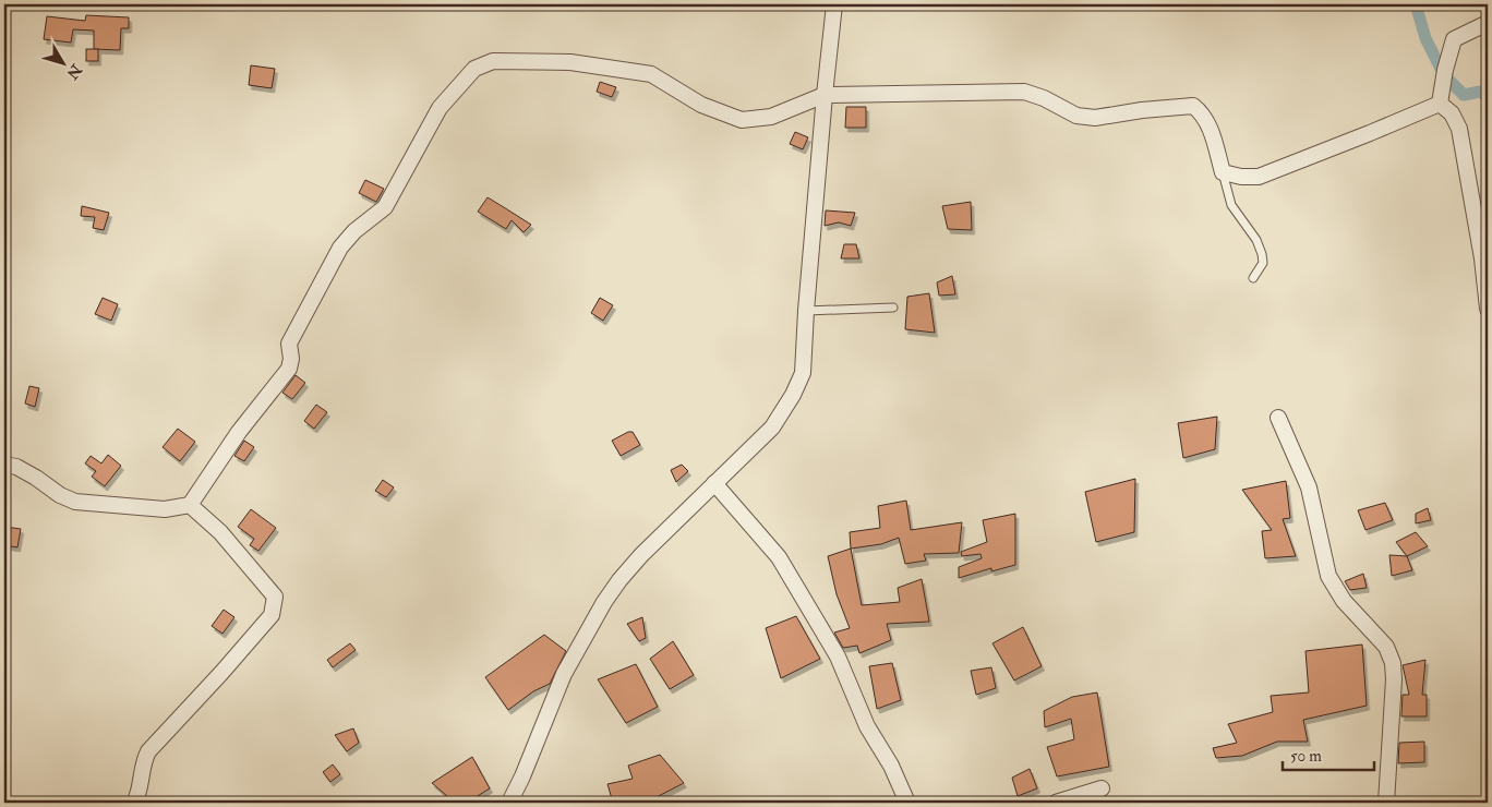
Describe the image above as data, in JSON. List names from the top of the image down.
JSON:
{
  "scale_bar": "50 m",
  "north": "bottom right"
}
